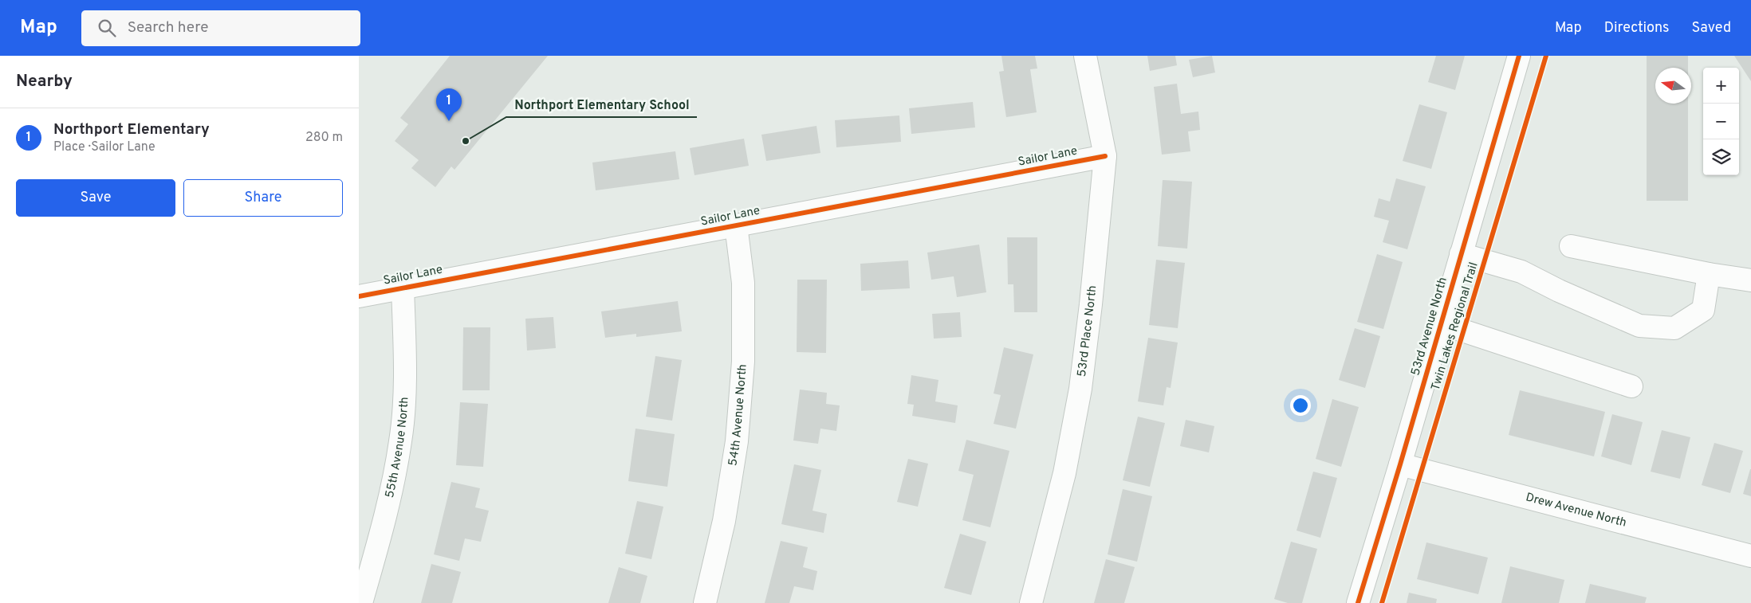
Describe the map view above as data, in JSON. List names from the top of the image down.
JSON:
{
  "streets": {
    "street": [
      "Sailor Lane",
      "53rd Avenue North",
      "53rd Place North",
      "54th Avenue North",
      "55th Avenue North",
      "Drew Avenue North"
    ],
    "cycle path": ["Twin Lakes Regional Trail"]
  },
  "crossings": [
    ["Sailor Lane", "53rd Place North"],
    ["Sailor Lane", "54th Avenue North"],
    ["Sailor Lane", "55th Avenue North"],
    ["53rd Avenue North", "Drew Avenue North"]
  ],
  "places": ["Northport Elementary School"],
  "north": "left",
  "page": {
    "header": "Map",
    "search": "Search here",
    "nav": ["Map", "Directions", "Saved"],
    "heading": "Nearby",
    "map_buttons": ["+", "−"],
    "pins": "1",
    "list": [
      {
        "mark": "1",
        "name": "Northport Elementary",
        "note": "Place · Sailor Lane",
        "value": "280 m"
      }
    ],
    "buttons": ["Save", "Share"]
  }
}
